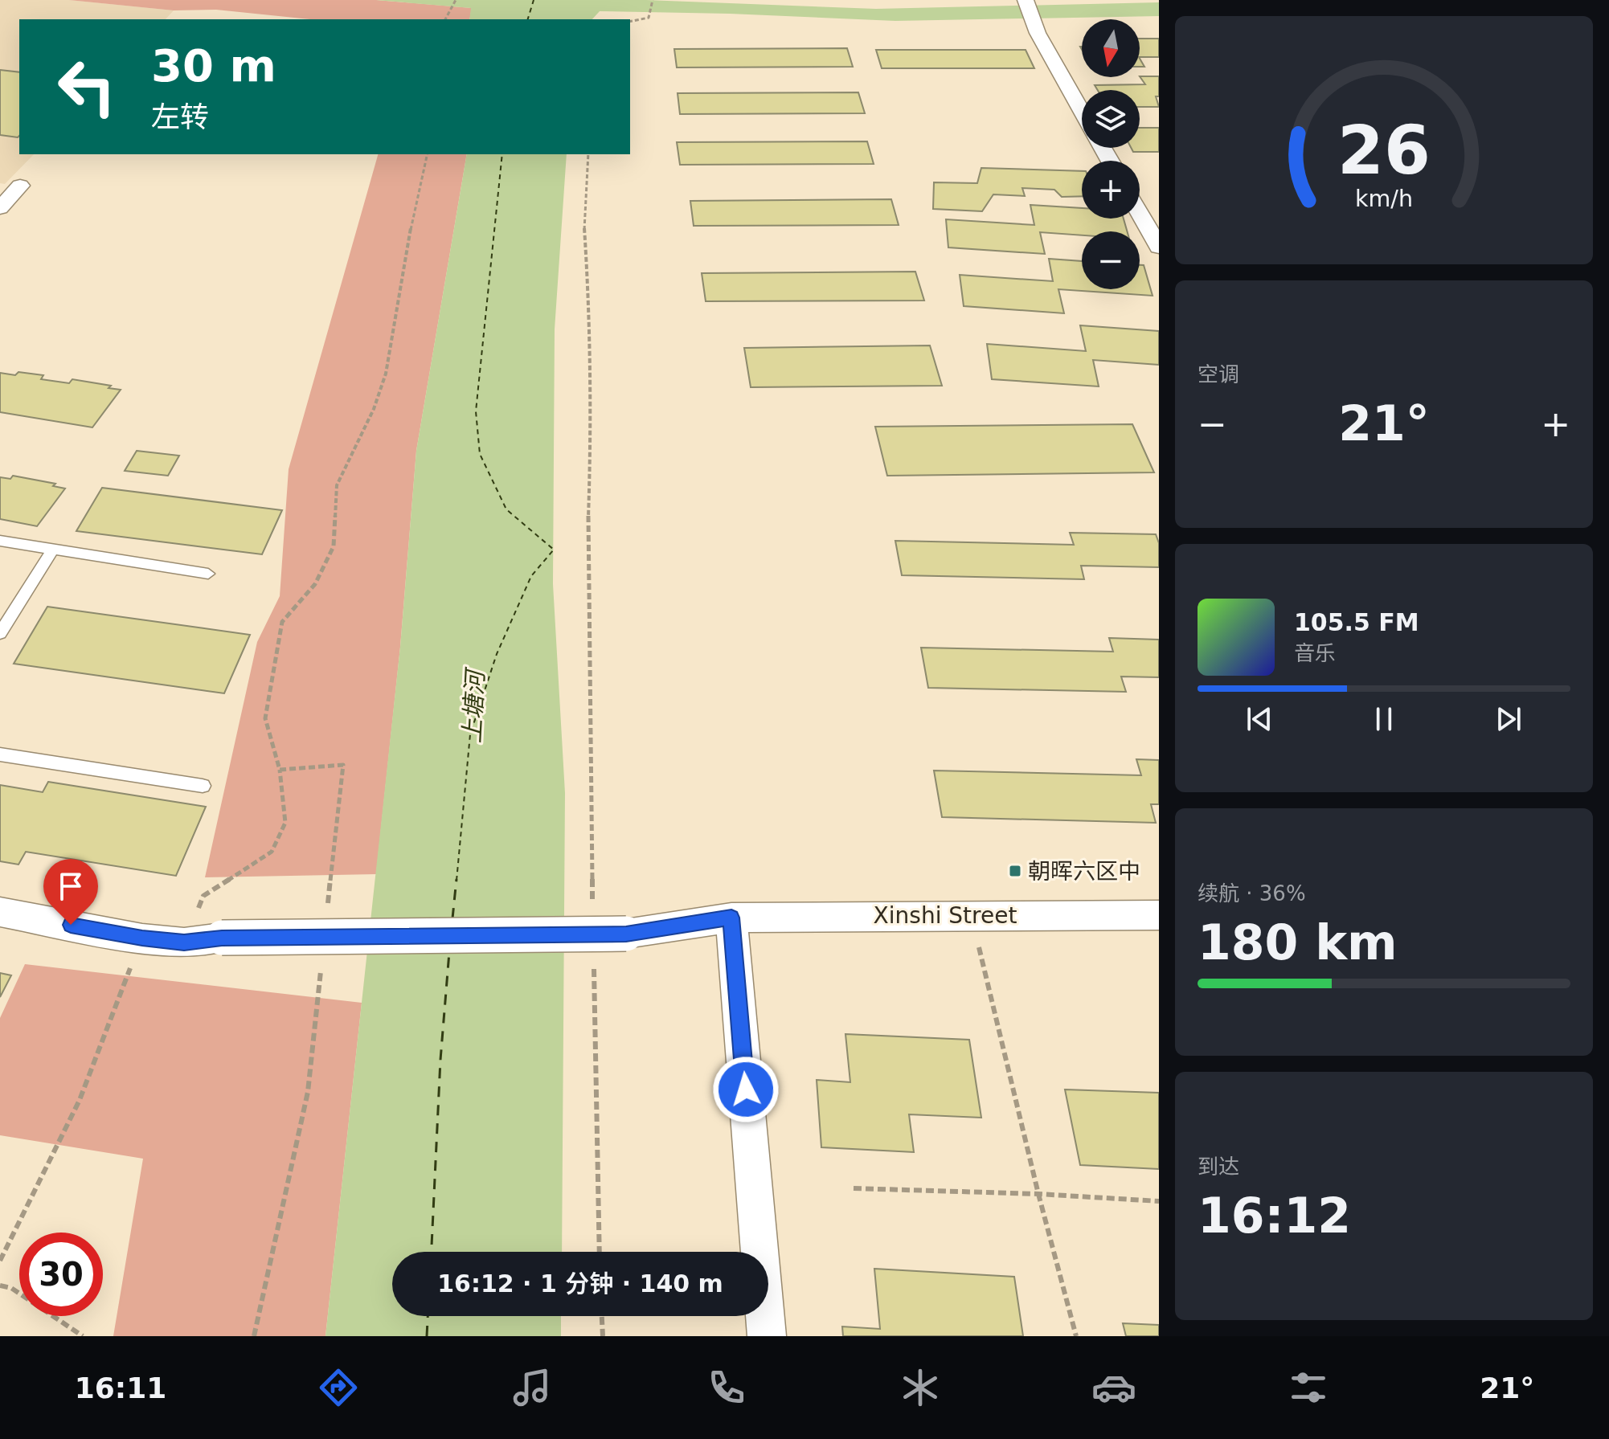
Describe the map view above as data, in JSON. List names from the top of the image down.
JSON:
{
  "streets": {
    "street": ["Xinshi Street"]
  },
  "water": ["上塘河"],
  "places": {
    "transit": ["朝晖六区中"]
  },
  "north": "bottom",
  "page": {
    "map_buttons": ["+", "−"],
    "turn": ["30 m", "左转"],
    "tile": [
      "空调",
      ["续航 · 36%", "180 km"],
      ["到达", "16:12"]
    ],
    "heat": ["−", "21°", "+"],
    "song": ["105.5 FM", "音乐"],
    "limit": "30",
    "trip": "16:12 · 1 分钟 · 140 m",
    "tabs": ["16:11", "21°"],
    "gauge": ["26", "km/h"]
  }
}
